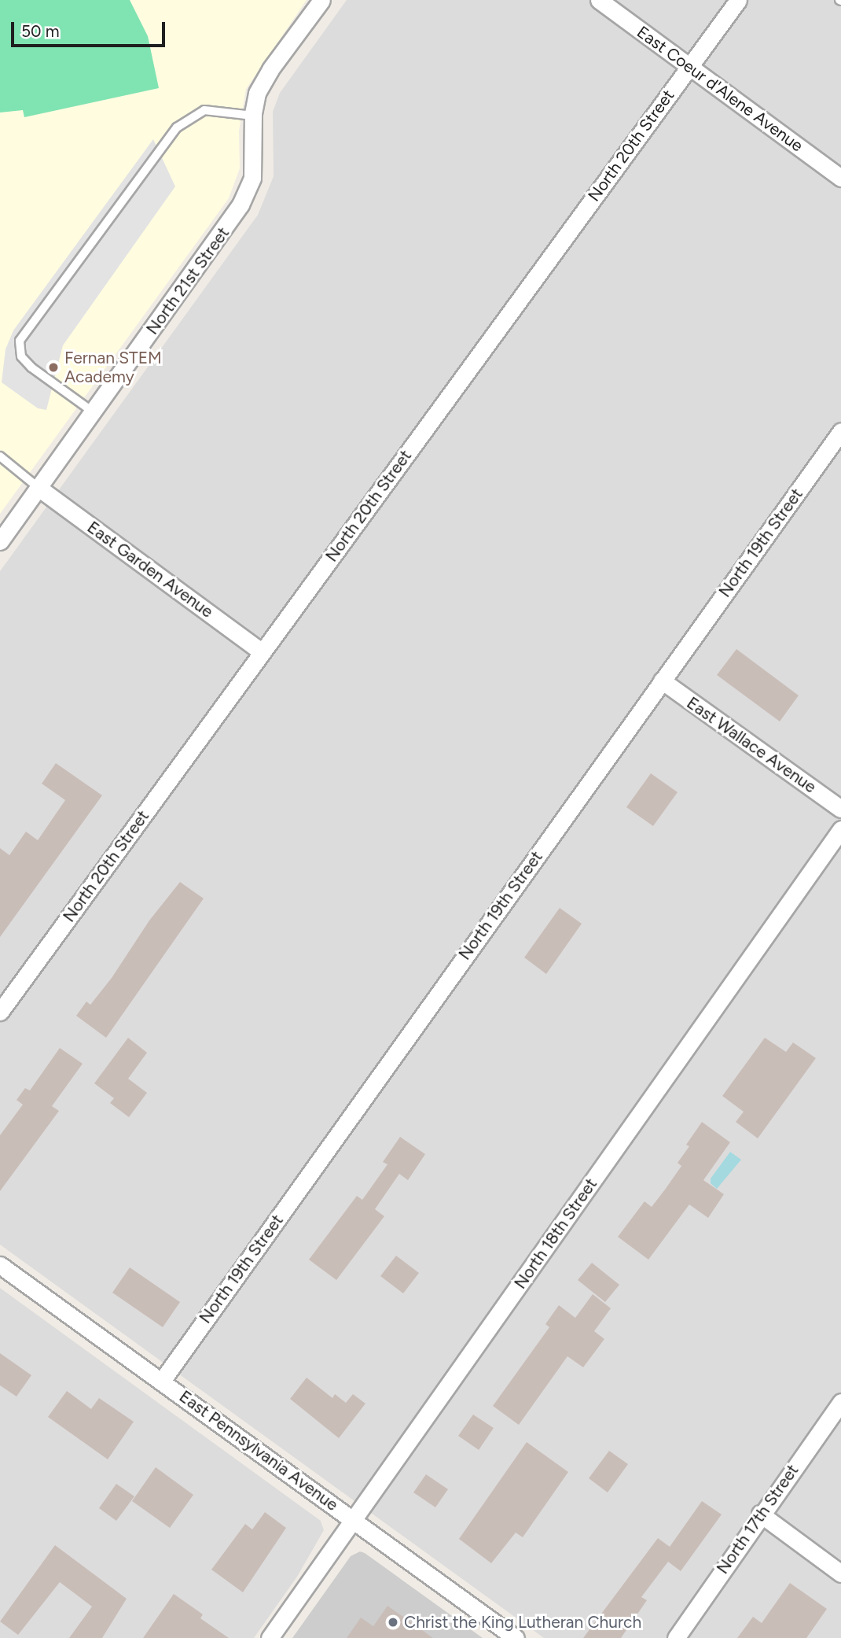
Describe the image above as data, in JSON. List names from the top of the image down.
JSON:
{
  "streets": {
    "street": [
      "East Coeur d'Alene Avenue",
      "North 20th Street",
      "North 21st Street",
      "North 19th Street",
      "East Garden Avenue",
      "East Wallace Avenue",
      "North 18th Street",
      "East Pennsylvania Avenue",
      "North 17th Street"
    ]
  },
  "crossings": [
    ["East Coeur d'Alene Avenue", "North 20th Street"],
    ["North 20th Street", "East Garden Avenue"],
    ["North 21st Street", "East Garden Avenue"],
    ["North 19th Street", "East Wallace Avenue"],
    ["North 19th Street", "East Pennsylvania Avenue"],
    ["North 18th Street", "East Pennsylvania Avenue"]
  ],
  "places": ["Fernan STEM Academy", "Christ the King Lutheran Church"],
  "scale_bar": "50 m"
}
